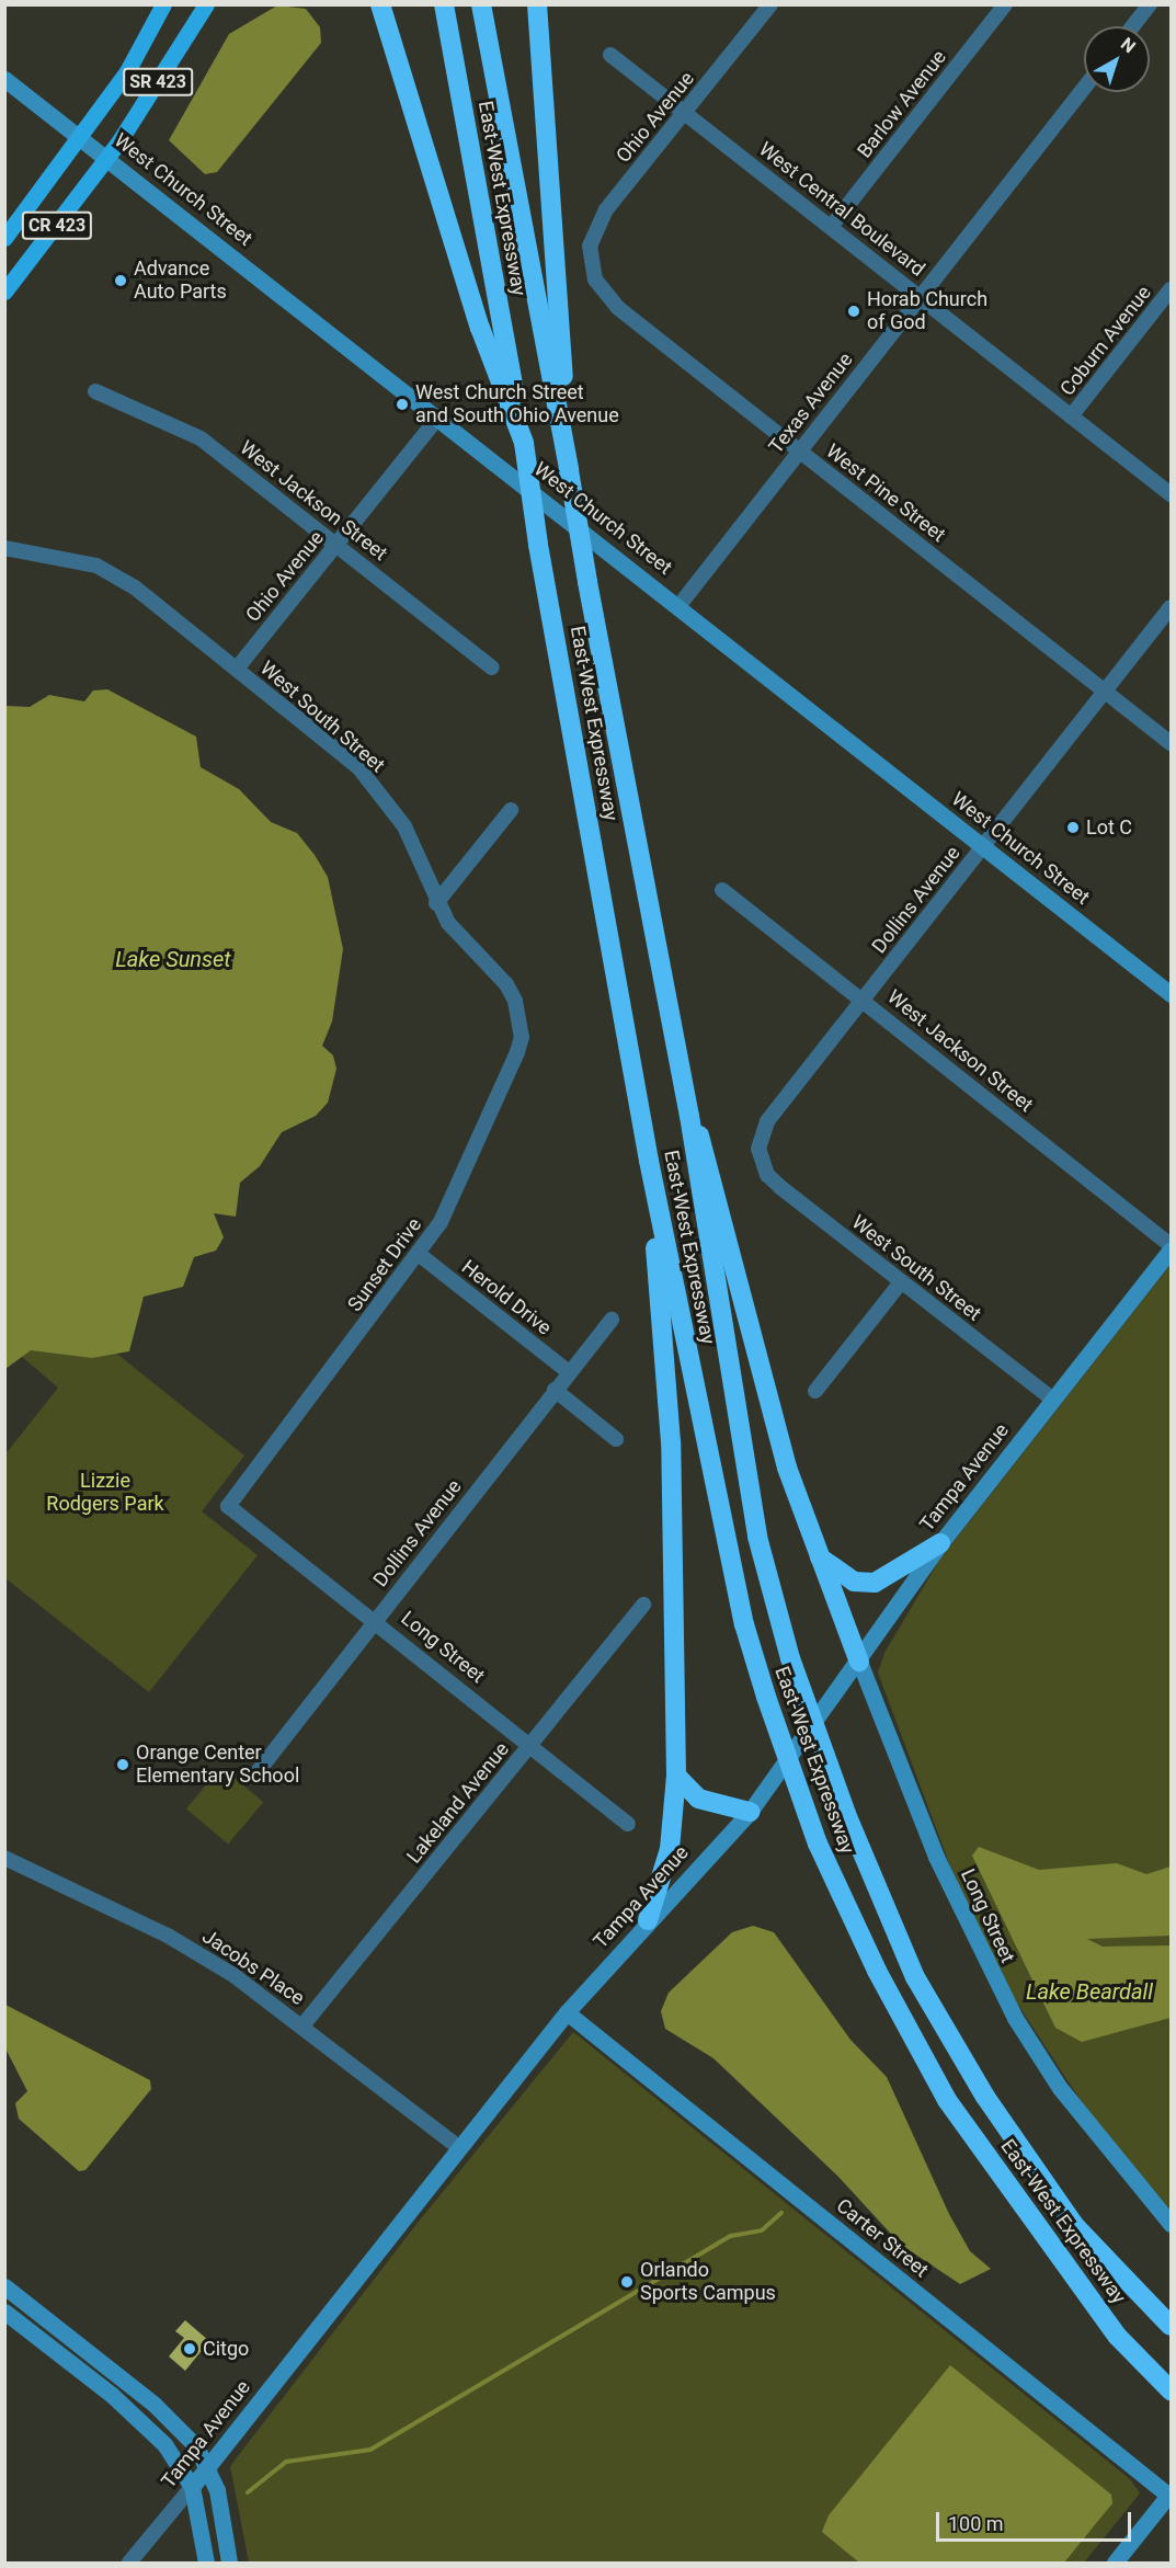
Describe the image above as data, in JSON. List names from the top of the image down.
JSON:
{
  "streets": {
    "highway": ["East-West Expressway"],
    "main road": ["SR 423", "CR 423"],
    "street": [
      "Barlow Avenue",
      "Ohio Avenue",
      "West Church Street",
      "West Central Boulevard",
      "Coburn Avenue",
      "Texas Avenue",
      "West Pine Street",
      "West Jackson Street",
      "West South Street",
      "Dollins Avenue",
      "Sunset Drive",
      "Herold Drive",
      "Tampa Avenue",
      "Long Street",
      "Lakeland Avenue",
      "Jacobs Place",
      "Carter Street"
    ]
  },
  "crossings": [
    ["SR 423", "West Church Street"],
    ["SR 423", "CR 423"],
    ["Barlow Avenue", "West Central Boulevard"],
    ["Ohio Avenue", "West Church Street"],
    ["Ohio Avenue", "West Central Boulevard"],
    ["Ohio Avenue", "West Pine Street"],
    ["Ohio Avenue", "West Jackson Street"],
    ["Ohio Avenue", "West South Street"],
    ["West Church Street", "CR 423"],
    ["West Church Street", "Texas Avenue"],
    ["West Church Street", "Dollins Avenue"],
    ["West Central Boulevard", "Coburn Avenue"],
    ["West Central Boulevard", "Texas Avenue"],
    ["Texas Avenue", "West Pine Street"],
    ["West Pine Street", "Dollins Avenue"],
    ["West Jackson Street", "Dollins Avenue"],
    ["West Jackson Street", "Tampa Avenue"],
    ["West South Street", "Dollins Avenue"],
    ["West South Street", "Sunset Drive"],
    ["West South Street", "Tampa Avenue"],
    ["Dollins Avenue", "Herold Drive"],
    ["Dollins Avenue", "Long Street"],
    ["Sunset Drive", "Herold Drive"],
    ["Sunset Drive", "Long Street"],
    ["Tampa Avenue", "Long Street"],
    ["Tampa Avenue", "Jacobs Place"],
    ["Tampa Avenue", "Carter Street"],
    ["Long Street", "Lakeland Avenue"],
    ["Lakeland Avenue", "Jacobs Place"]
  ],
  "water": ["Lake Sunset", "Lake Beardall"],
  "parks": ["Lizzie Rodgers Park"],
  "places": [
    "Advance Auto Parts",
    "Horab Church of God",
    "West Church Street and South Ohio Avenue",
    "Lot C",
    "Orange Center Elementary School",
    "Orlando Sports Campus",
    "Citgo"
  ],
  "scale_bar": "100 m",
  "north": "top right"
}
